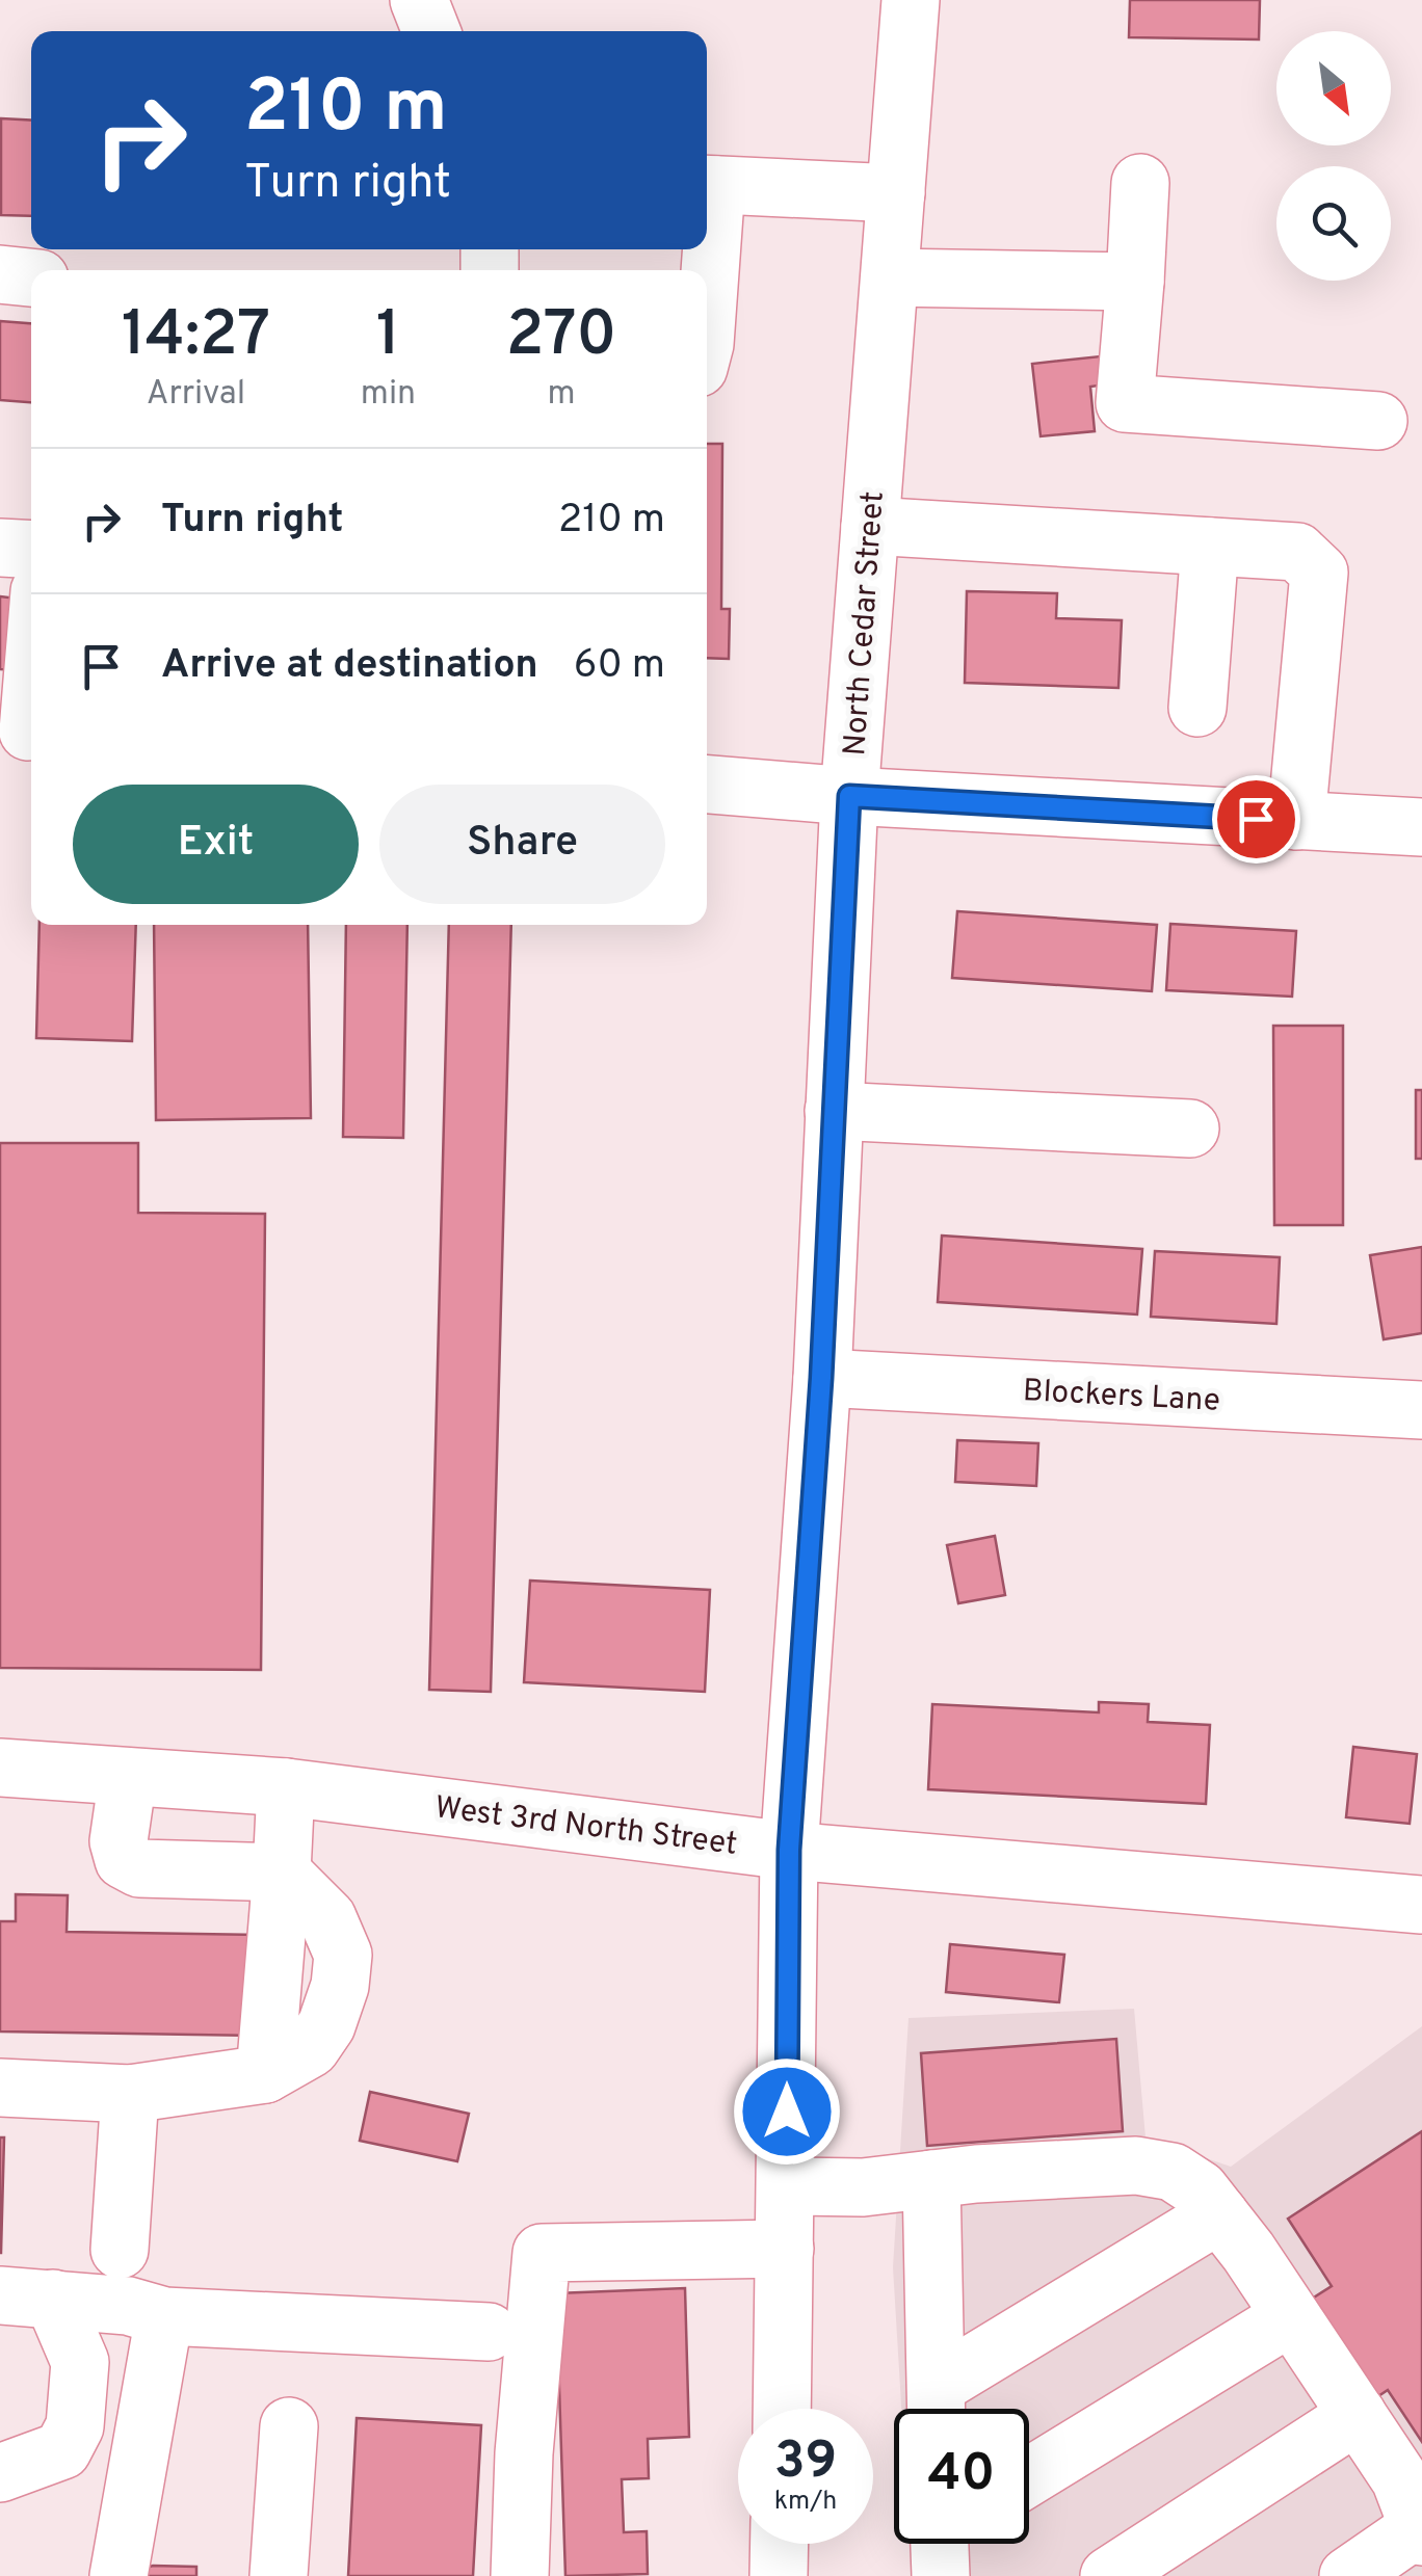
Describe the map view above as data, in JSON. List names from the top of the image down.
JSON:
{
  "streets": {
    "street": ["North Cedar Street", "Blockers Lane", "West 3rd North Street"]
  },
  "crossings": [
    ["North Cedar Street", "Blockers Lane"],
    ["North Cedar Street", "West 3rd North Street"]
  ],
  "north": "bottom right",
  "page": {
    "turn": ["210 m", "Turn right"],
    "eta": [
      "14:27",
      "Arrival",
      "1",
      "min",
      "270",
      "m"
    ],
    "list": [
      {
        "name": "Turn right",
        "value": "210 m"
      },
      {
        "name": "Arrive at destination",
        "value": "60 m"
      }
    ],
    "buttons": ["Exit", "Share"],
    "speed": "39 km/h",
    "limit": "40"
  }
}
